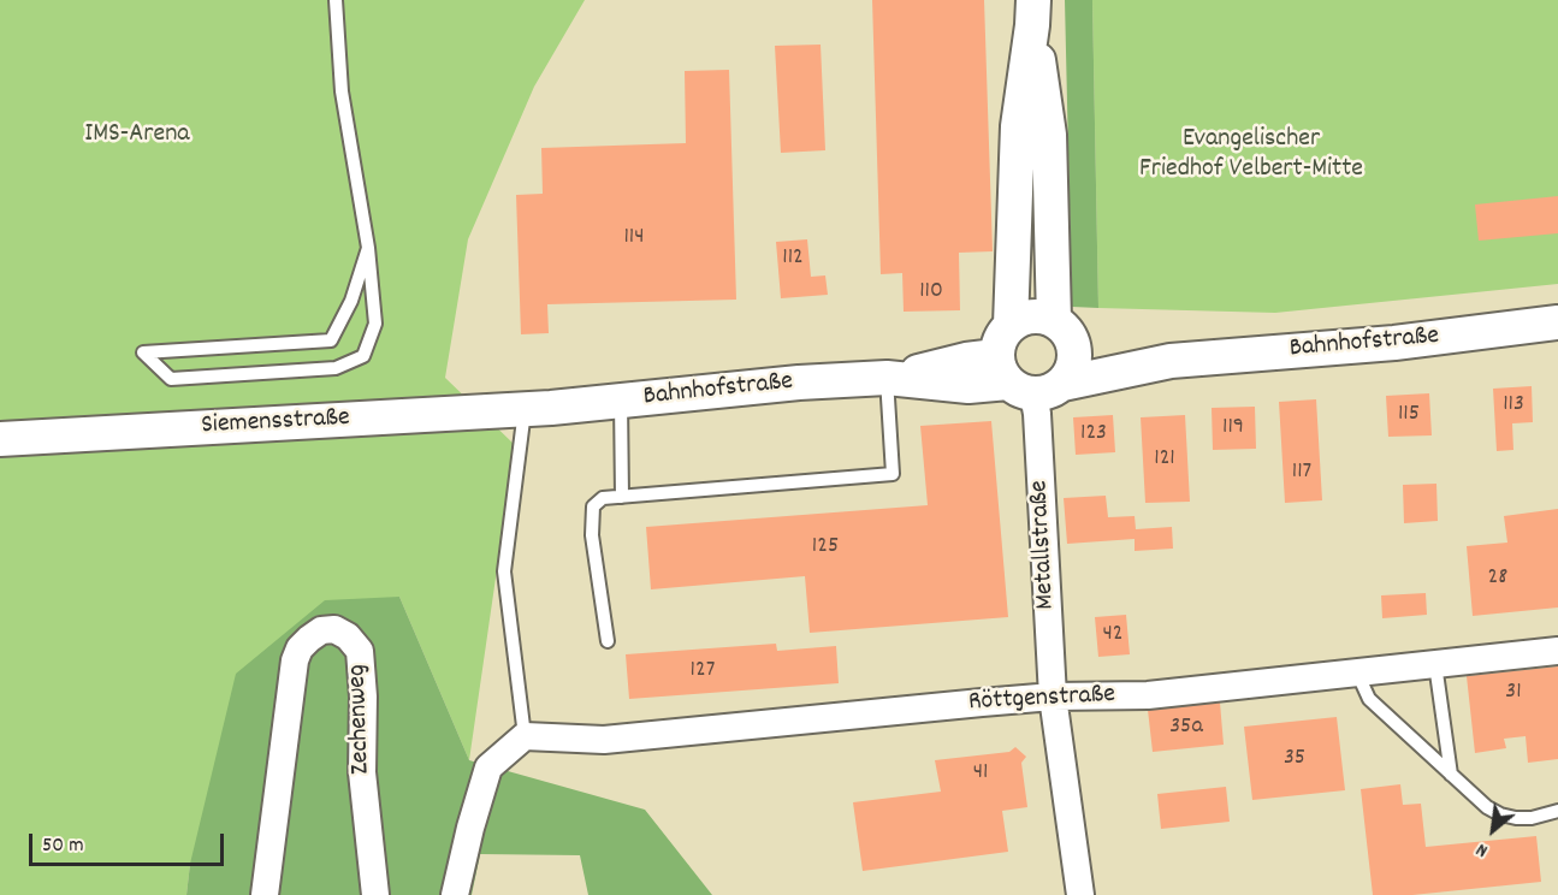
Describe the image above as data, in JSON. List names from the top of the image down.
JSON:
{
  "streets": {
    "street": [
      "Bahnhofstraße",
      "Siemensstraße",
      "Metallstraße",
      "Röttgenstraße",
      "Zechenweg"
    ]
  },
  "crossings": [
    ["Bahnhofstraße", "Siemensstraße"],
    ["Bahnhofstraße", "Metallstraße"],
    ["Metallstraße", "Röttgenstraße"]
  ],
  "parks": ["IMS-Arena", "Evangelischer Friedhof Velbert-Mitte"],
  "house_numbers": [
    "114",
    "112",
    "110",
    "113",
    "115",
    "119",
    "123",
    "121",
    "117",
    "125",
    "28",
    "42",
    "127",
    "31",
    "35a",
    "35",
    "41"
  ],
  "scale_bar": "50 m",
  "north": "bottom left"
}
